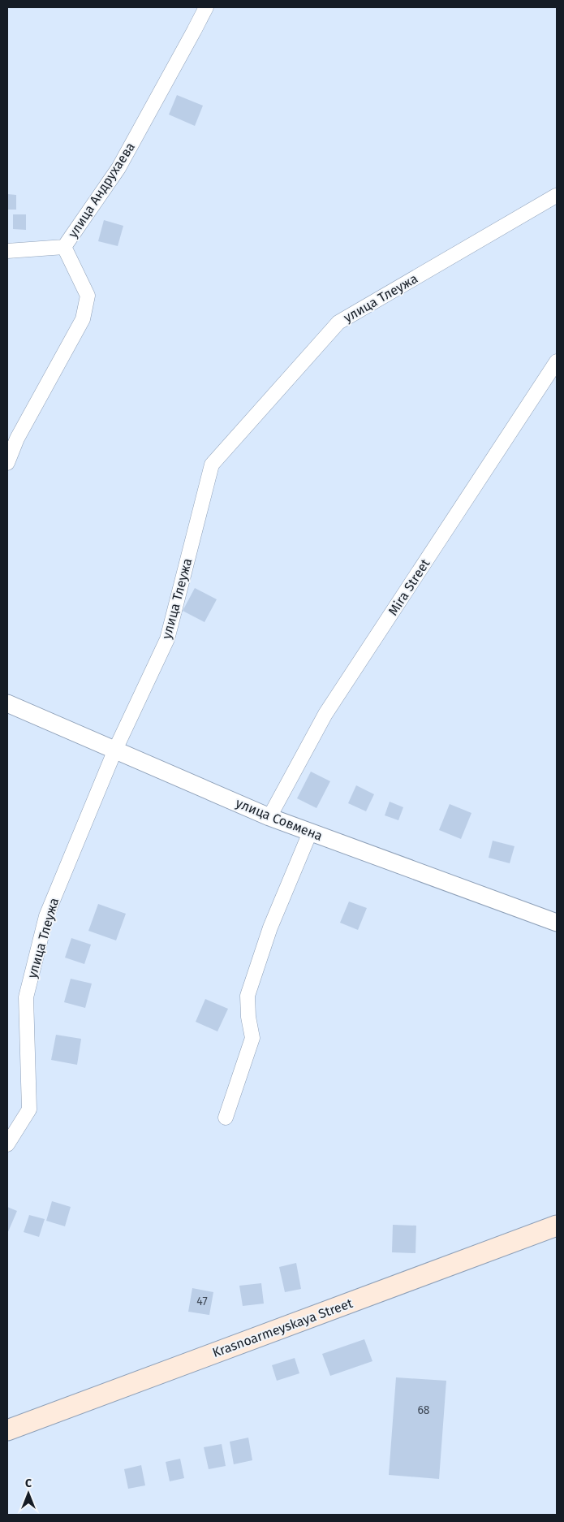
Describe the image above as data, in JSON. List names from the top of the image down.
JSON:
{
  "streets": {
    "main road": ["Krasnoarmeyskaya Street"],
    "street": [
      "улица Андрухаева",
      "улица Тлеужа",
      "Mira Street",
      "улица Совмена"
    ]
  },
  "crossings": [
    ["улица Тлеужа", "улица Совмена"],
    ["Mira Street", "улица Совмена"]
  ],
  "house_numbers": ["47", "68"],
  "north": "top"
}
